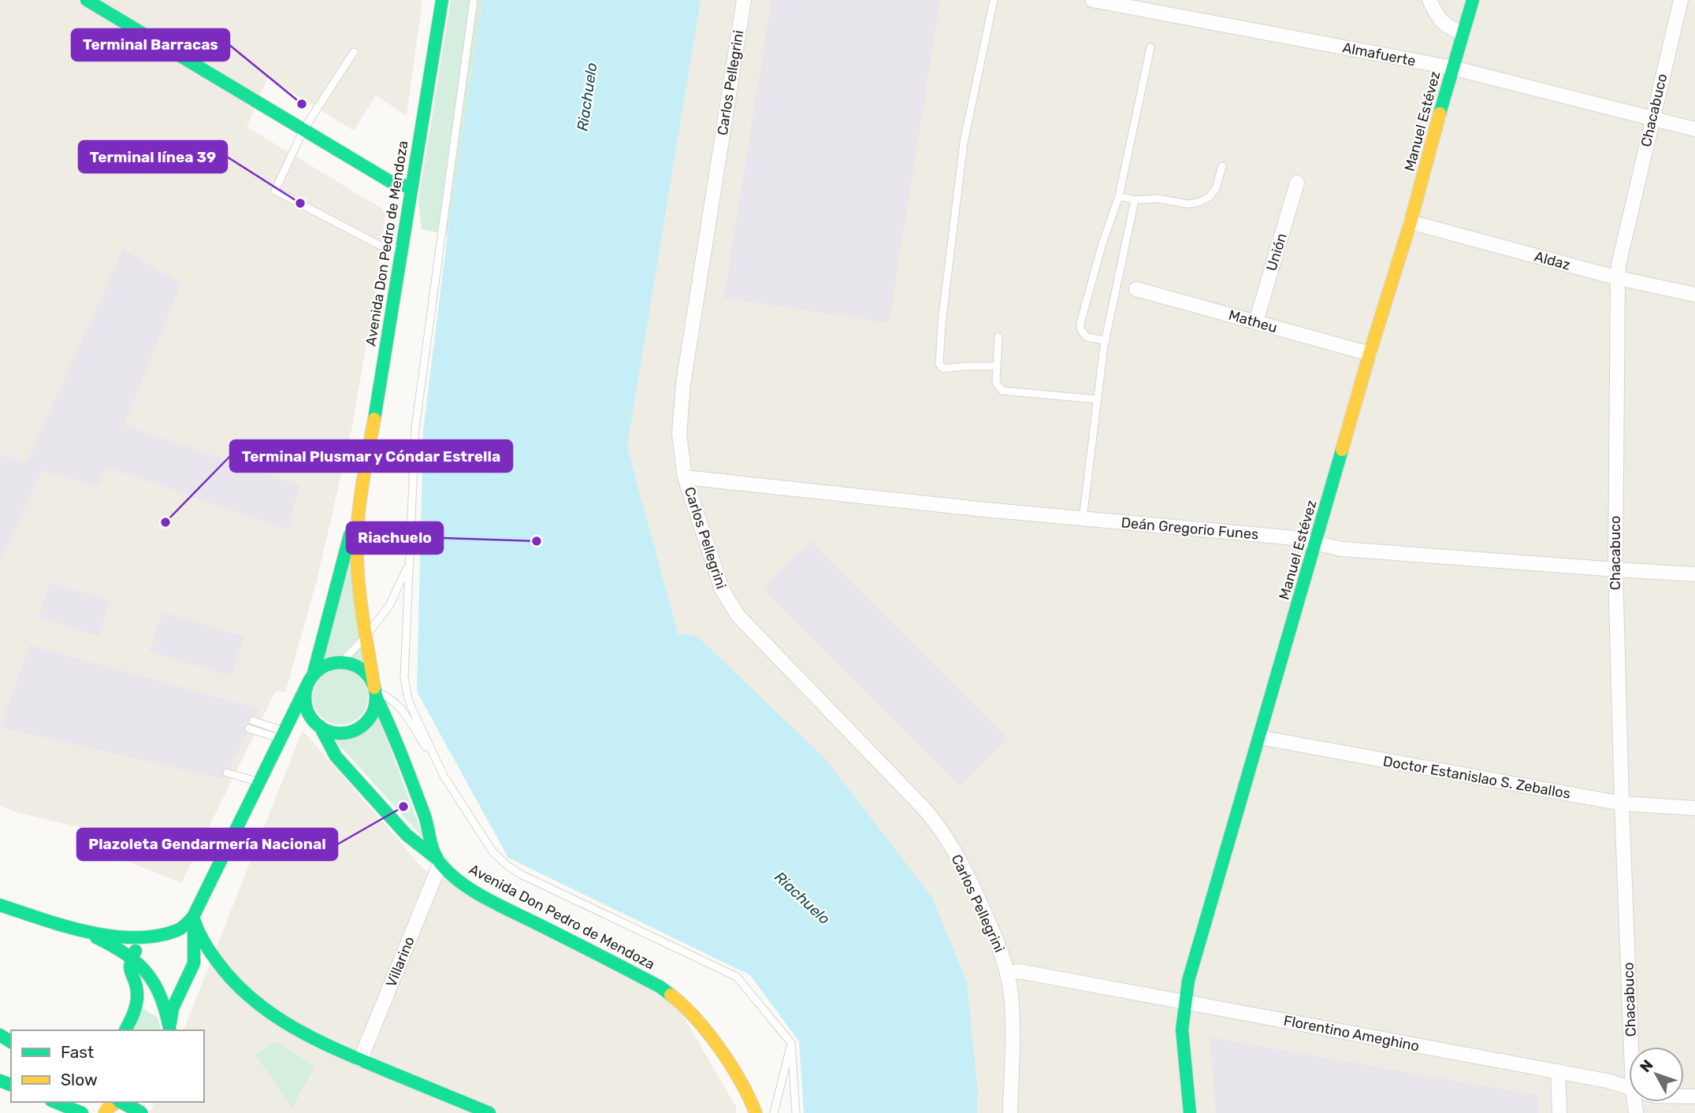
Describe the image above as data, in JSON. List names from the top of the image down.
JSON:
{
  "streets": {
    "main road": ["Manuel Estévez", "Avenida Don Pedro de Mendoza"],
    "street": [
      "Almafuerte",
      "Carlos Pellegrini",
      "Chacabuco",
      "Unión",
      "Aldaz",
      "Matheu",
      "Deán Gregorio Funes",
      "Doctor Estanislao S. Zeballos",
      "Villarino",
      "Florentino Ameghino"
    ]
  },
  "crossings": [
    ["Almafuerte", "Chacabuco"],
    ["Almafuerte", "Manuel Estévez"],
    ["Carlos Pellegrini", "Deán Gregorio Funes"],
    ["Carlos Pellegrini", "Florentino Ameghino"],
    ["Chacabuco", "Aldaz"],
    ["Chacabuco", "Deán Gregorio Funes"],
    ["Chacabuco", "Doctor Estanislao S. Zeballos"],
    ["Manuel Estévez", "Aldaz"],
    ["Manuel Estévez", "Matheu"],
    ["Manuel Estévez", "Deán Gregorio Funes"],
    ["Manuel Estévez", "Doctor Estanislao S. Zeballos"],
    ["Manuel Estévez", "Florentino Ameghino"],
    ["Avenida Don Pedro de Mendoza", "Villarino"],
    ["Unión", "Matheu"]
  ],
  "water": ["Riachuelo"],
  "places": [
    "Terminal Barracas",
    "Terminal línea 39",
    "Terminal Plusmar y Cóndar Estrella",
    "Riachuelo",
    "Plazoleta Gendarmería Nacional"
  ],
  "legend": ["Fast", "Slow"],
  "north": "top left"
}
